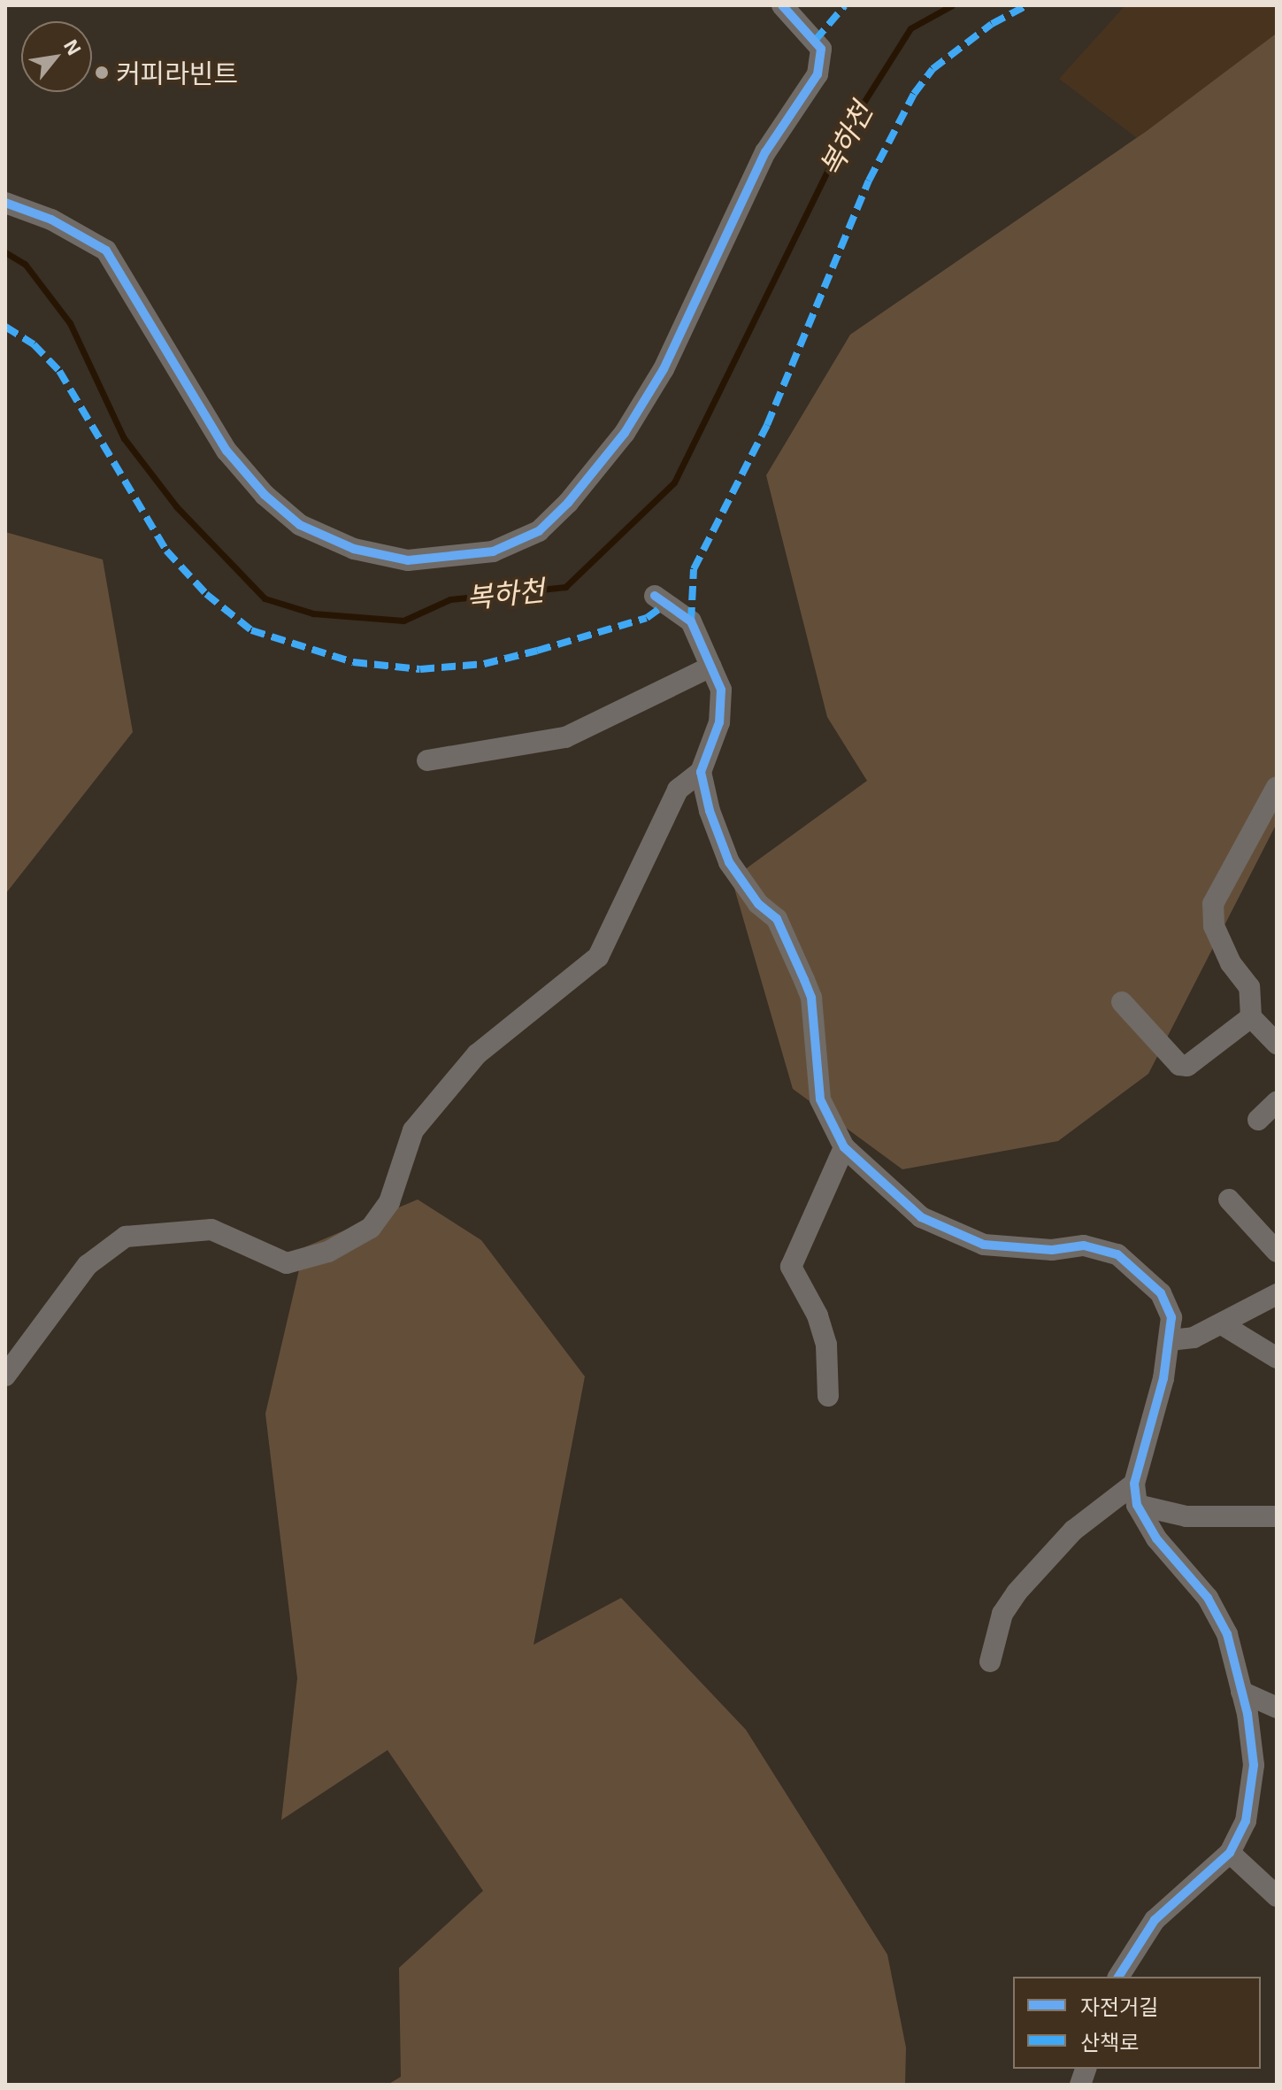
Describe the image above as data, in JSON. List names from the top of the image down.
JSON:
{
  "water": ["복하천"],
  "places": ["커피라빈트"],
  "legend": ["자전거길", "산책로"],
  "north": "top right"
}
